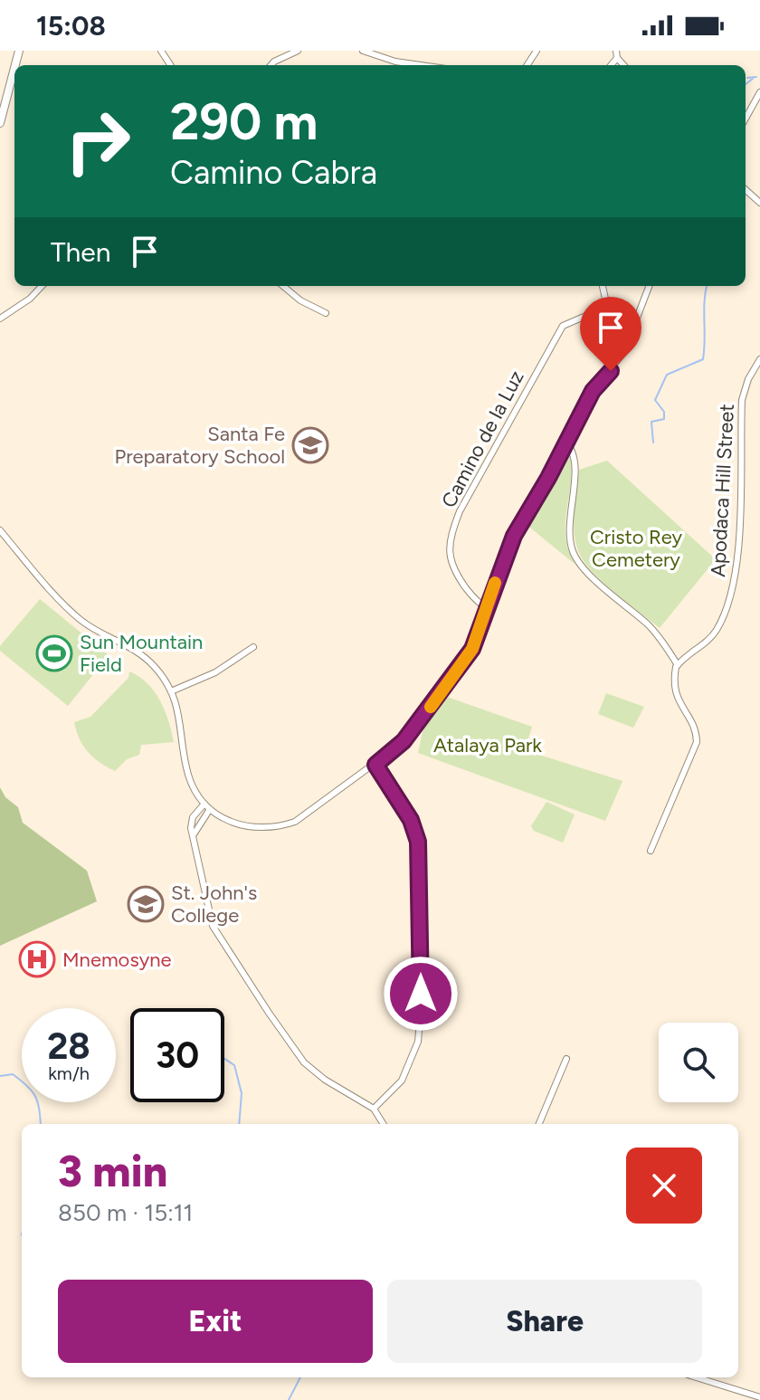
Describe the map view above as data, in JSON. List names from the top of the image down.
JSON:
{
  "streets": {
    "street": ["Camino de la Luz", "Apodaca Hill Street"]
  },
  "parks": ["Cristo Rey Cemetery", "Atalaya Park"],
  "places": {
    "school or university": ["Santa Fe Preparatory School", "St. John's College"],
    "sports": ["Sun Mountain Field"],
    "hospital": ["Mnemosyne"]
  },
  "page": {
    "status": "15:08",
    "turn": ["290 m", "Camino Cabra"],
    "then": "Then",
    "speed": "28 km/h",
    "limit": "30",
    "heading": ["3 min", "850 m · 15:11"],
    "buttons": ["Exit", "Share"]
  }
}
